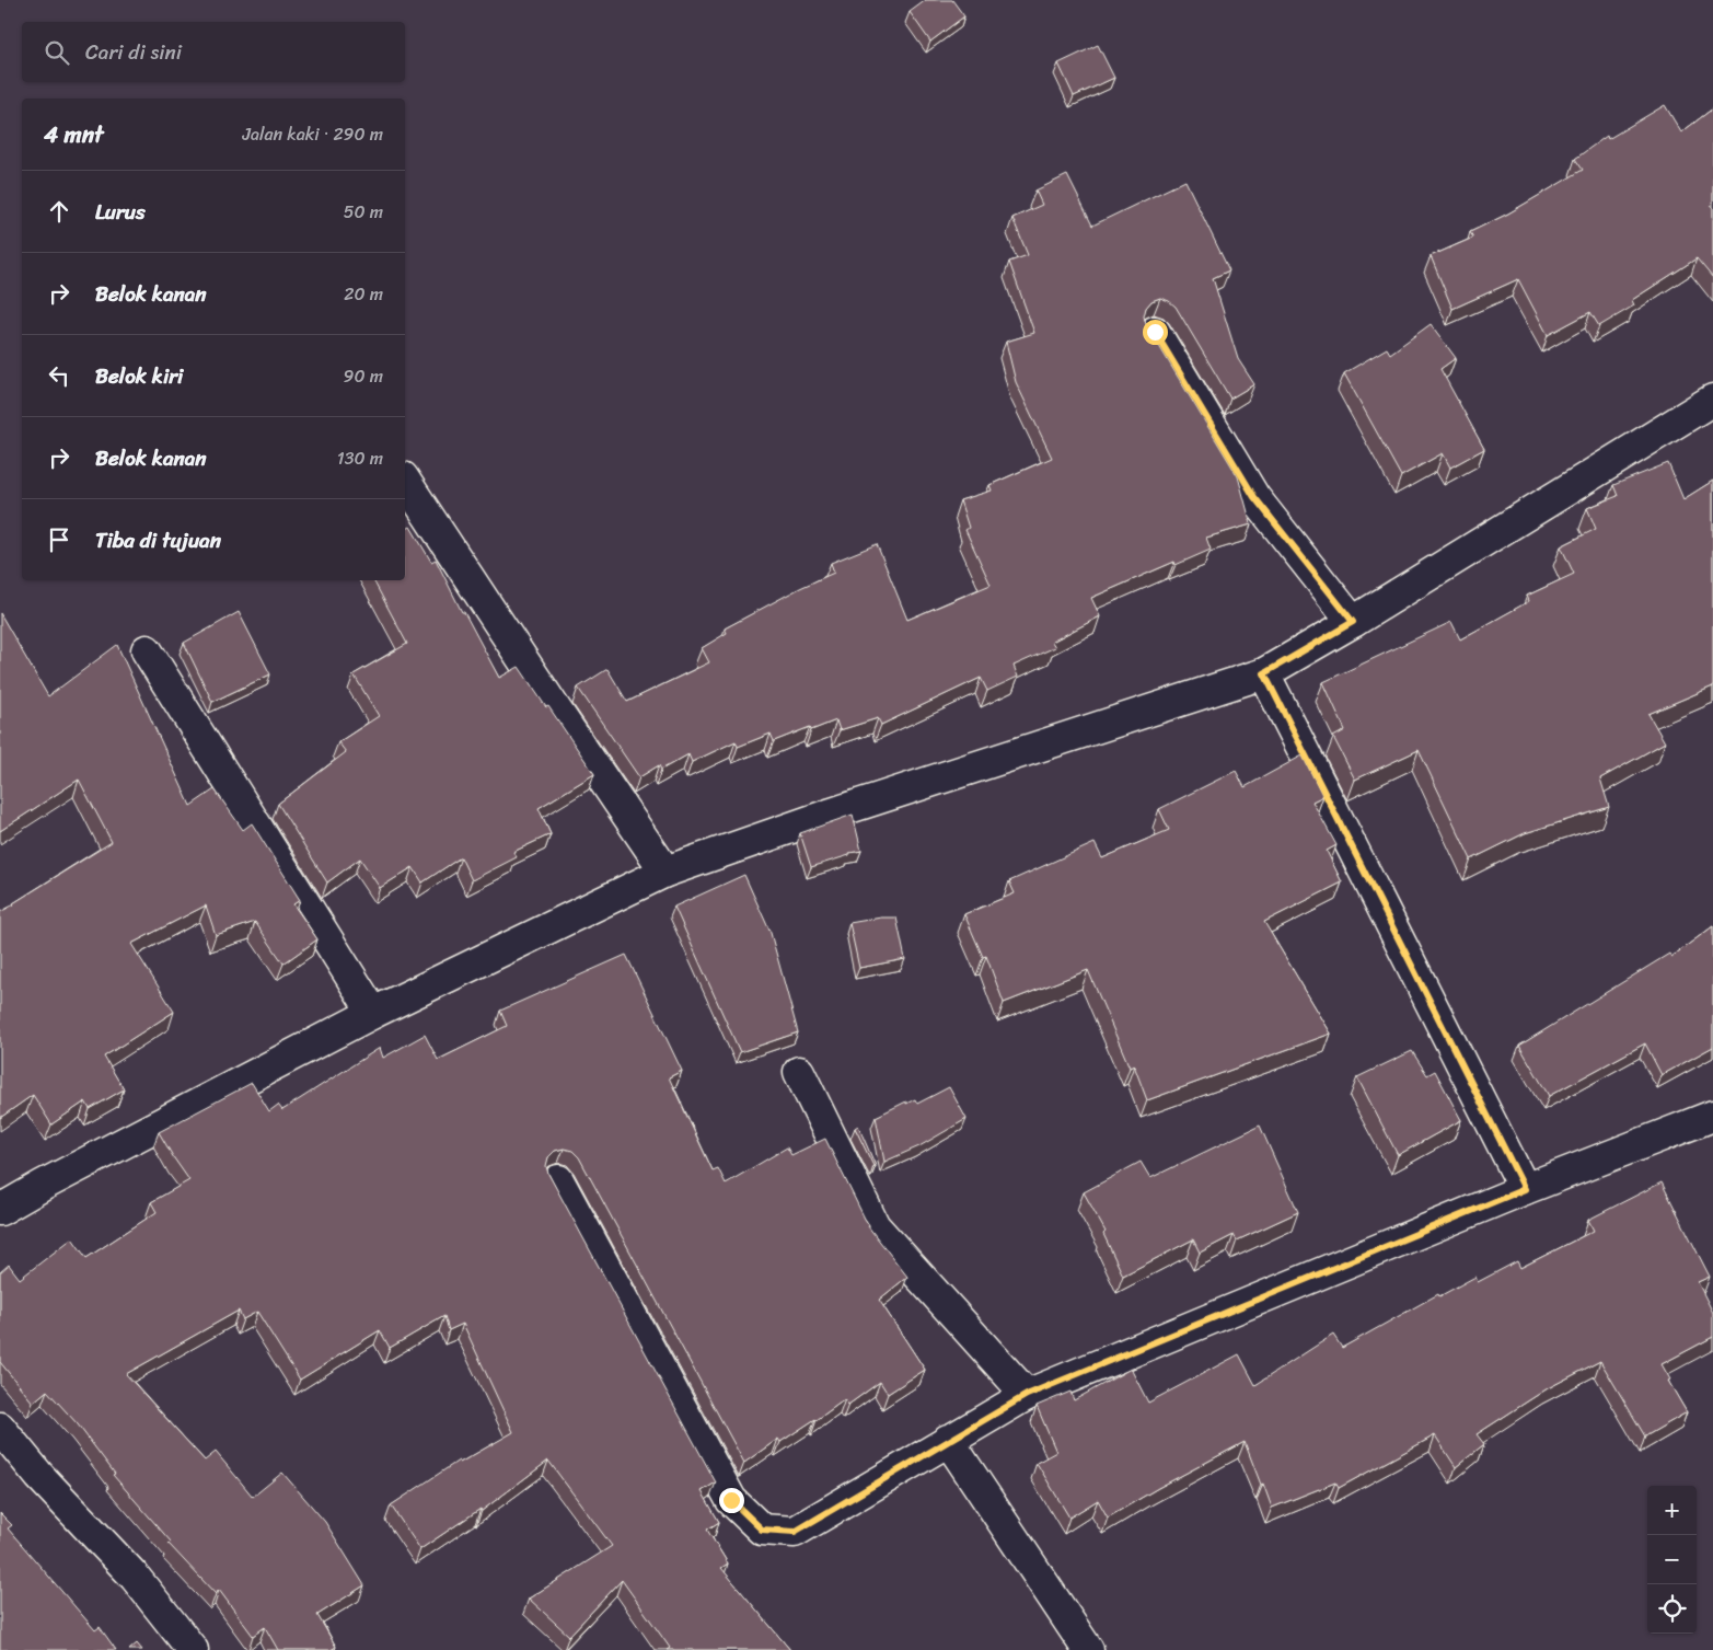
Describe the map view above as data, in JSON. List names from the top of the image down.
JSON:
{
  "page": {
    "search": "Cari di sini",
    "heading": ["4 mnt", "Jalan kaki · 290 m"],
    "list": [
      ["Lurus", "50 m"],
      ["Belok kanan", "20 m"],
      ["Belok kiri", "90 m"],
      ["Belok kanan", "130 m"],
      "Tiba di tujuan"
    ],
    "map_buttons": ["+", "−"]
  }
}
